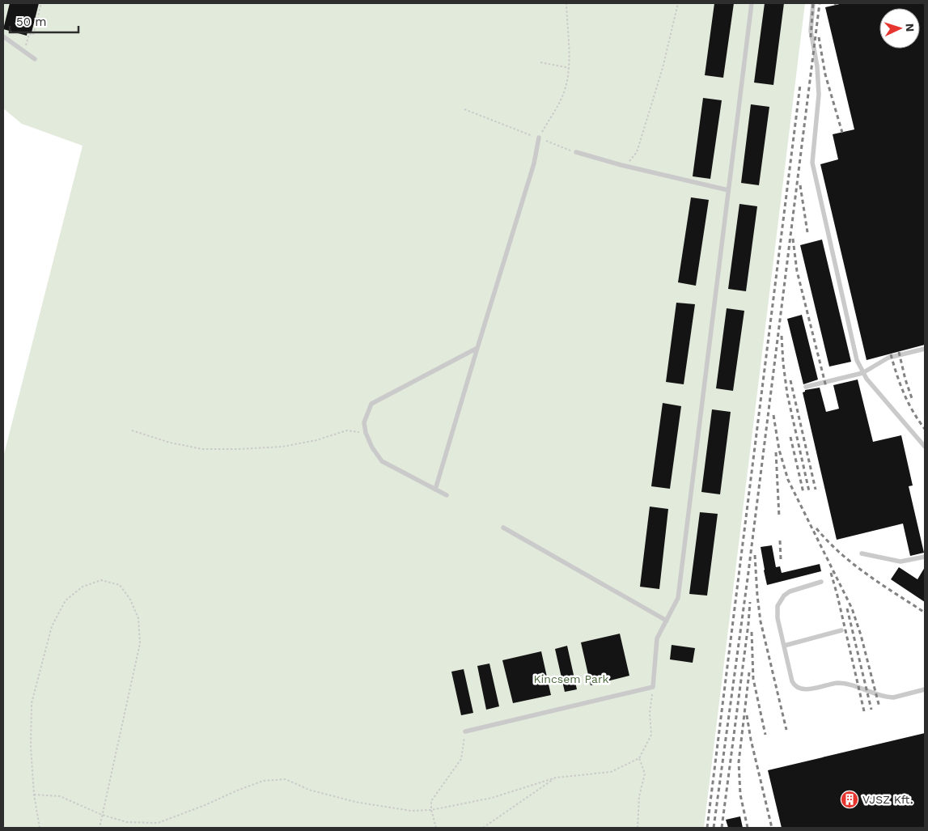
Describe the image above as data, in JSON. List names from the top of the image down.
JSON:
{
  "parks": ["Kincsem Park"],
  "places": {
    "building": ["VJSZ Kft."]
  },
  "scale_bar": "50 m",
  "north": "right"
}
